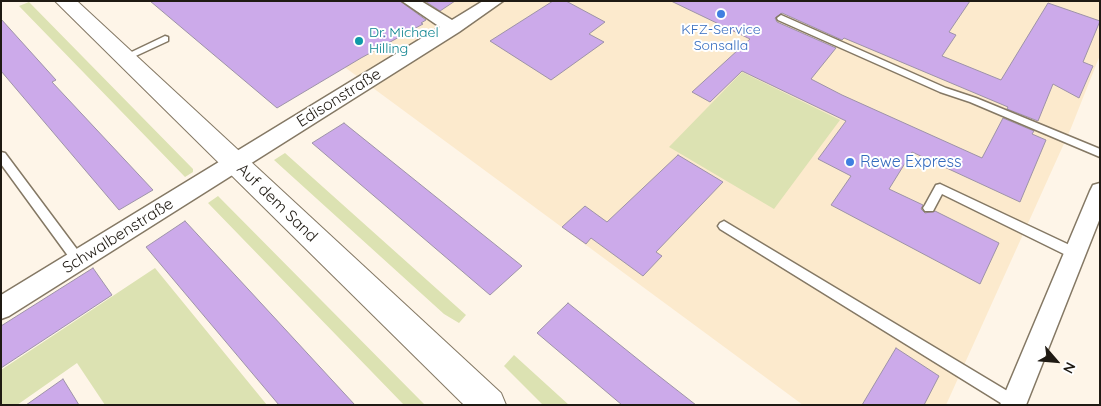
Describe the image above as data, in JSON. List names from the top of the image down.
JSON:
{
  "streets": {
    "street": ["Edisonstraße", "Auf dem Sand", "Schwalbenstraße"]
  },
  "crossings": [
    ["Edisonstraße", "Auf dem Sand"],
    ["Edisonstraße", "Schwalbenstraße"],
    ["Auf dem Sand", "Schwalbenstraße"]
  ],
  "places": ["KFZ-Service Sonsalla", "Dr. Michael Hilling", "Rewe Express"],
  "north": "bottom right"
}
